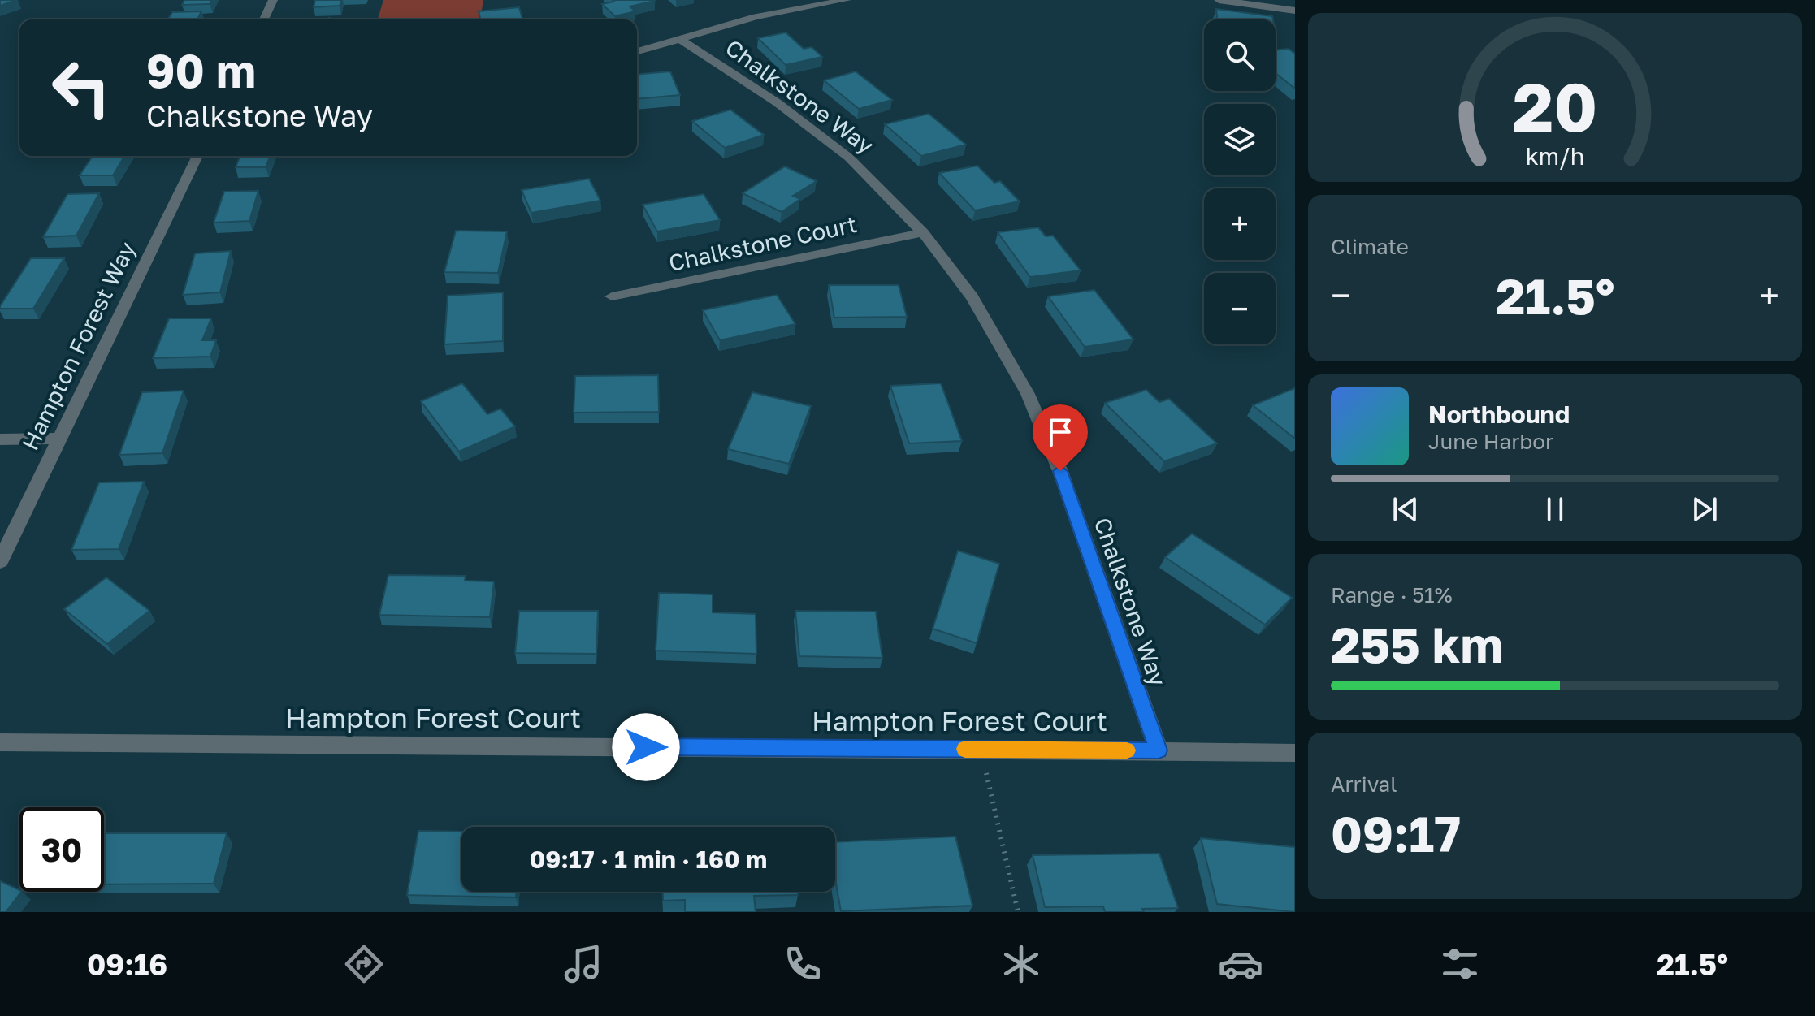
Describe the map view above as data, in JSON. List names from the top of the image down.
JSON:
{
  "streets": {
    "street": [
      "Chalkstone Way",
      "Chalkstone Court",
      "Hampton Forest Way",
      "Hampton Forest Court"
    ]
  },
  "crossings": [
    ["Chalkstone Way", "Chalkstone Court"],
    ["Chalkstone Way", "Hampton Forest Court"]
  ],
  "page": {
    "map_buttons": ["+", "−"],
    "turn": ["90 m", "Chalkstone Way"],
    "tile": [
      "Climate",
      ["Range · 51%", "255 km"],
      ["Arrival", "09:17"]
    ],
    "heat": ["−", "21.5°", "+"],
    "song": ["Northbound", "June Harbor"],
    "limit": "30",
    "trip": "09:17 · 1 min · 160 m",
    "tabs": ["09:16", "21.5°"],
    "gauge": ["20", "km/h"]
  }
}
